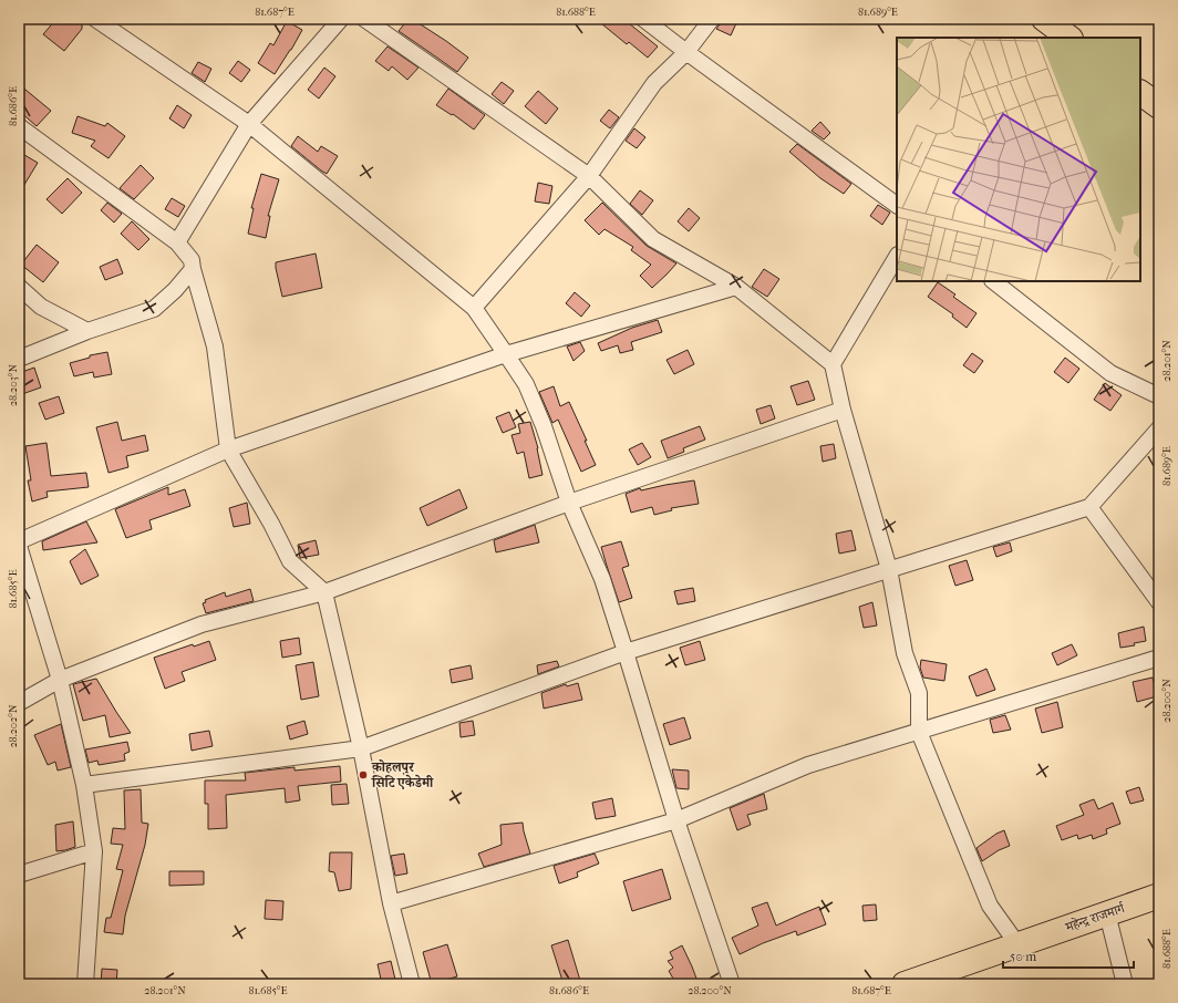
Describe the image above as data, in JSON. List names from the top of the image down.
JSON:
{
  "streets": {
    "main road": ["महेन्द्र राजमार्ग"]
  },
  "places": ["कोहलपुर सिटि एकेडेमी"],
  "scale_bar": "50 m",
  "coordinates": [
    "81.687°E",
    "81.688°E",
    "81.689°E",
    "81.686°E",
    "28.201°N",
    "28.203°N",
    "81.685°E",
    "28.200°N",
    "28.202°N"
  ]
}
